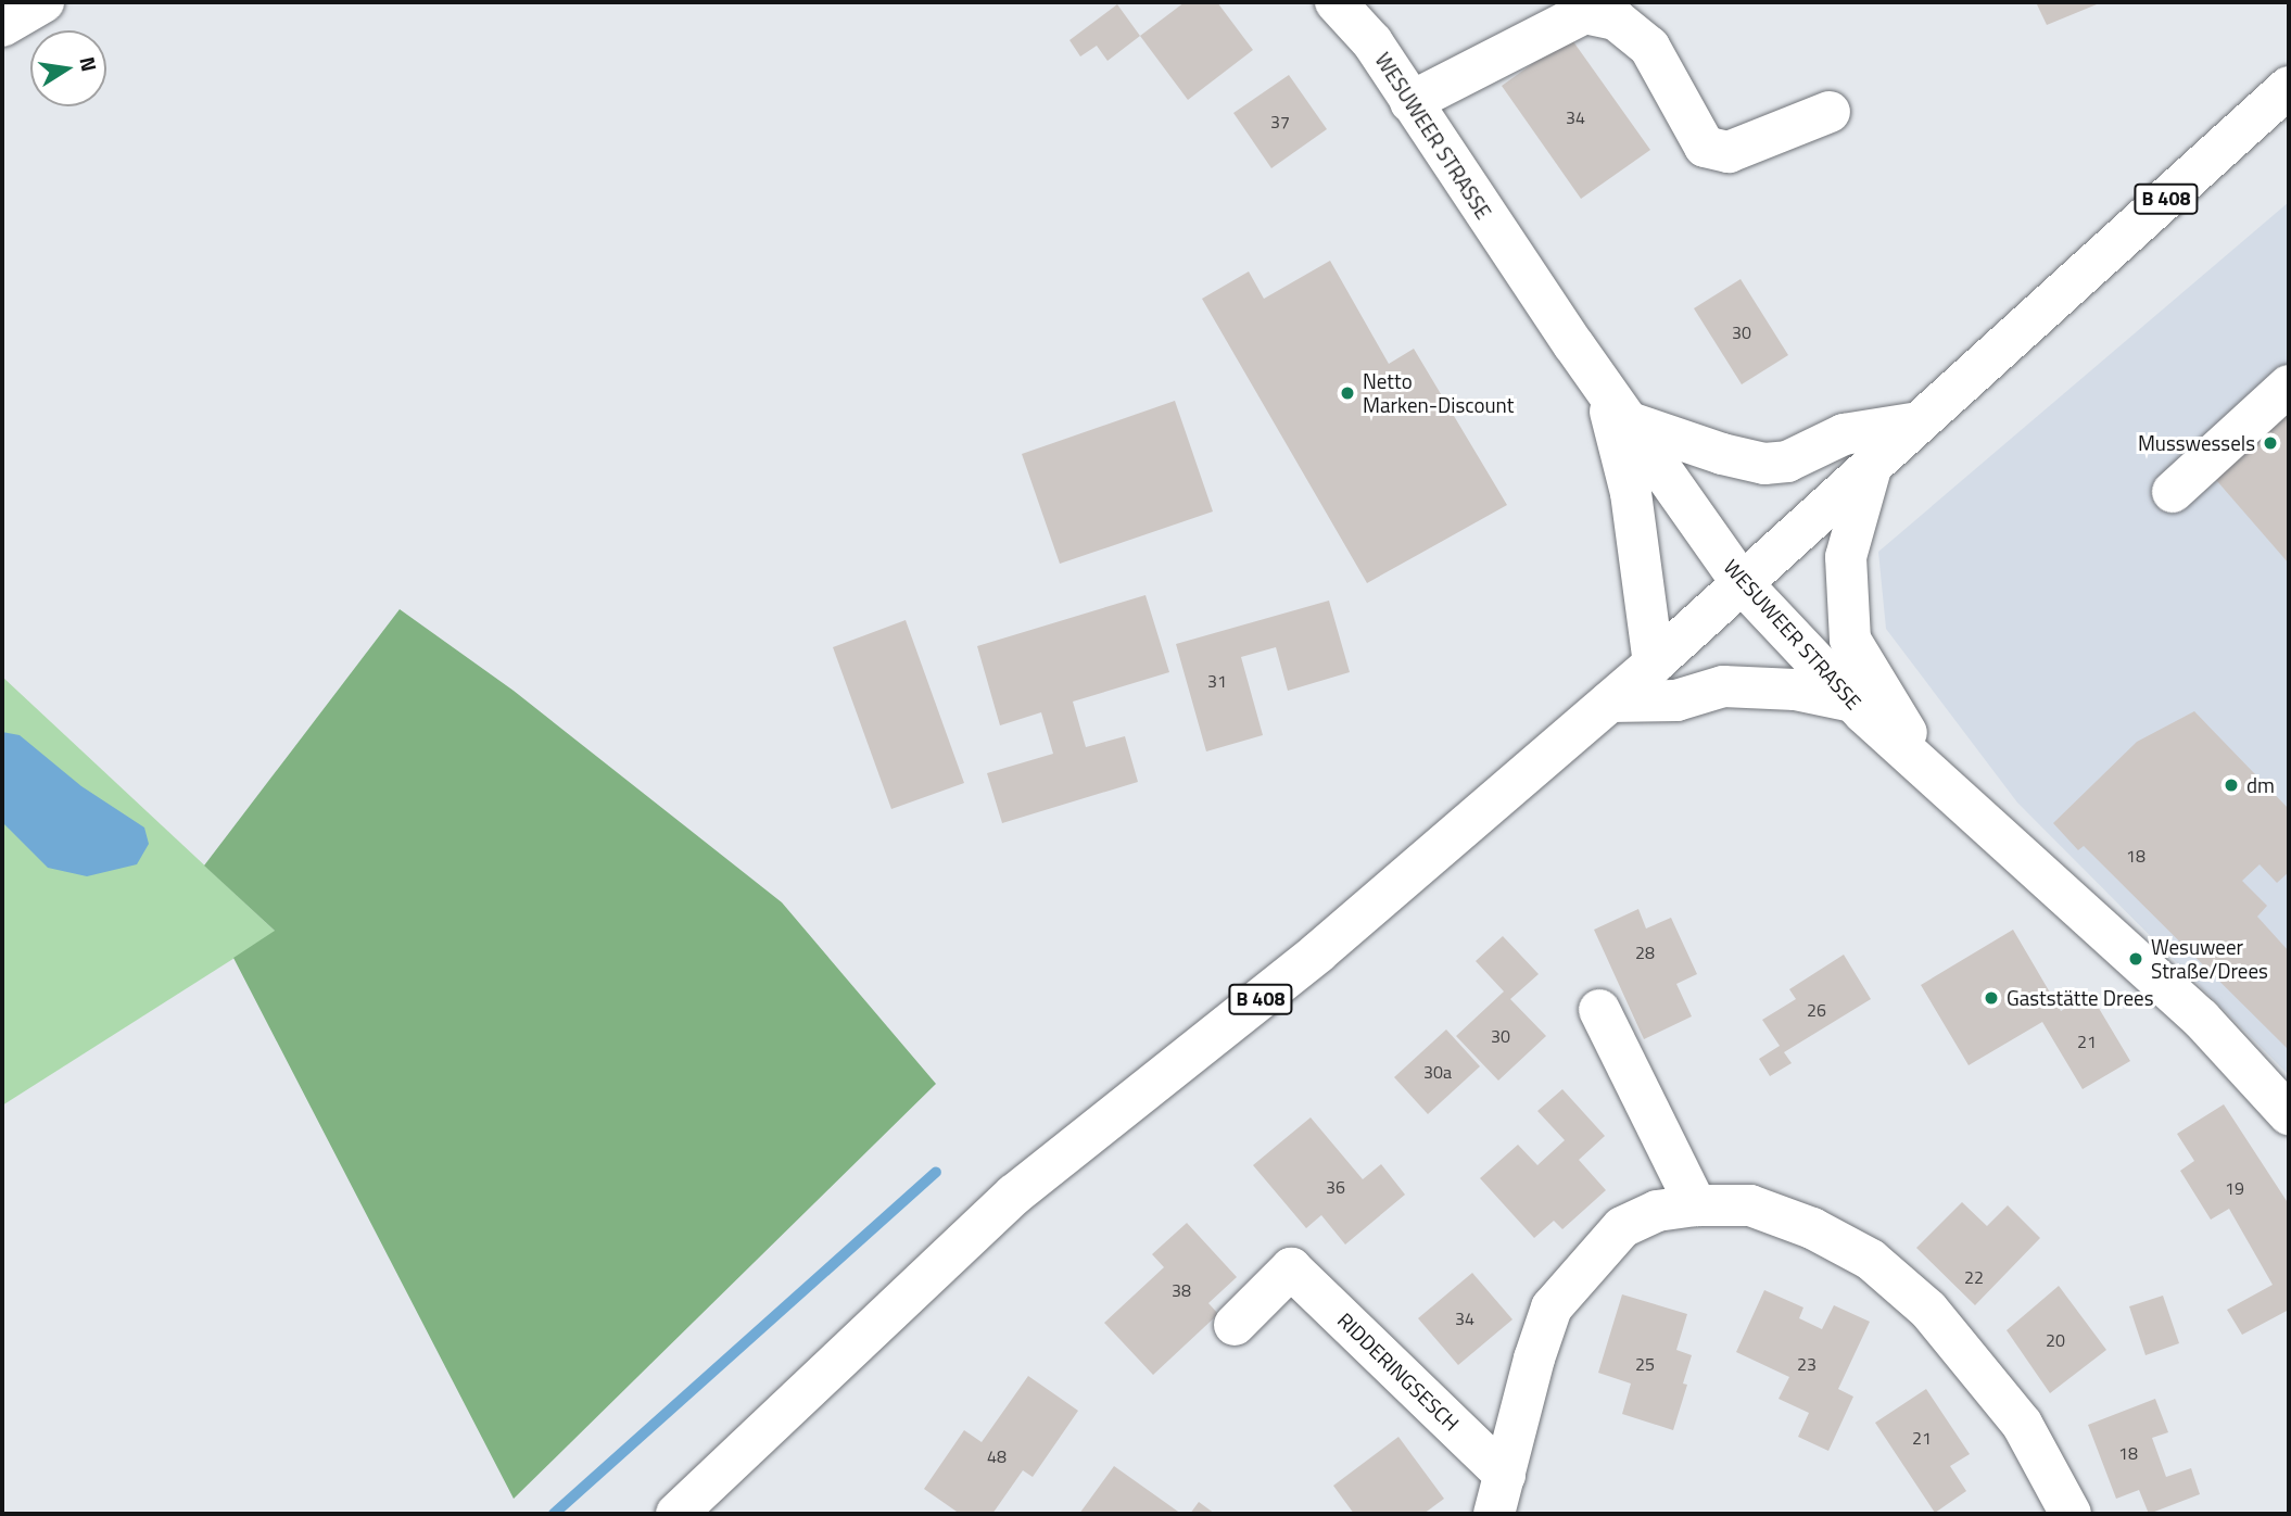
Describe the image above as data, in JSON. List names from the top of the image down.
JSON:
{
  "streets": {
    "main road": ["WESUWEER STRASSE", "B 408", "RIDDERINGSESCH"]
  },
  "crossings": [
    ["WESUWEER STRASSE", "B 408"]
  ],
  "places": [
    "Netto Marken-Discount",
    "Musswessels",
    "dm",
    "Wesuweer Straße/Drees",
    "Gaststätte Drees"
  ],
  "house_numbers": [
    "34",
    "37",
    "30",
    "31",
    "18",
    "28",
    "26",
    "30",
    "21",
    "30a",
    "36",
    "19",
    "22",
    "38",
    "34",
    "20",
    "25",
    "23",
    "21",
    "18",
    "48"
  ],
  "north": "right"
}
